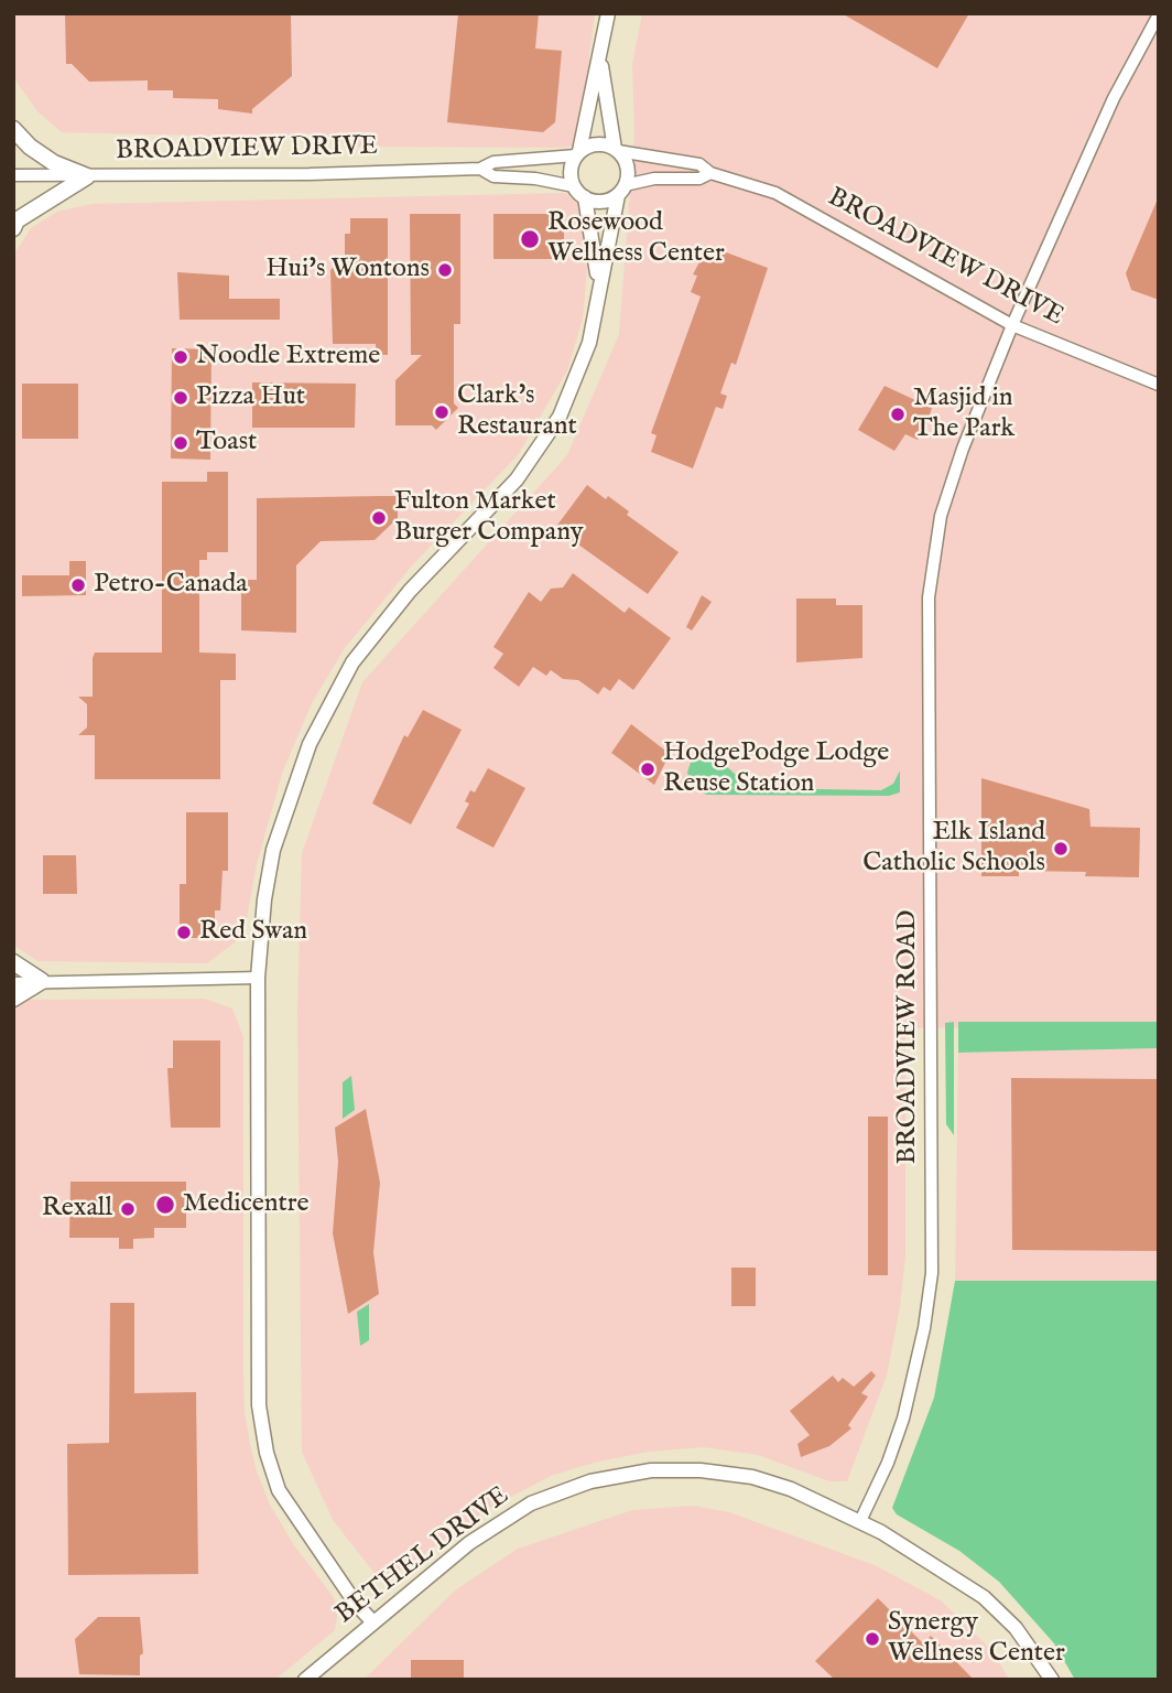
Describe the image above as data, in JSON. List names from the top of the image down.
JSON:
{
  "streets": {
    "street": ["BROADVIEW DRIVE", "BROADVIEW ROAD", "BETHEL DRIVE"]
  },
  "crossings": [
    ["BROADVIEW DRIVE", "BROADVIEW ROAD"],
    ["BROADVIEW ROAD", "BETHEL DRIVE"]
  ],
  "places": [
    "Rosewood Wellness Center",
    "Hui's Wontons",
    "Noodle Extreme",
    "Pizza Hut",
    "Clark's Restaurant",
    "Masjid in The Park",
    "Toast",
    "Fulton Market Burger Company",
    "Petro-Canada",
    "HodgePodge Lodge Reuse Station",
    "Elk Island Catholic Schools",
    "Red Swan",
    "Medicentre",
    "Rexall",
    "Synergy Wellness Center"
  ]
}
